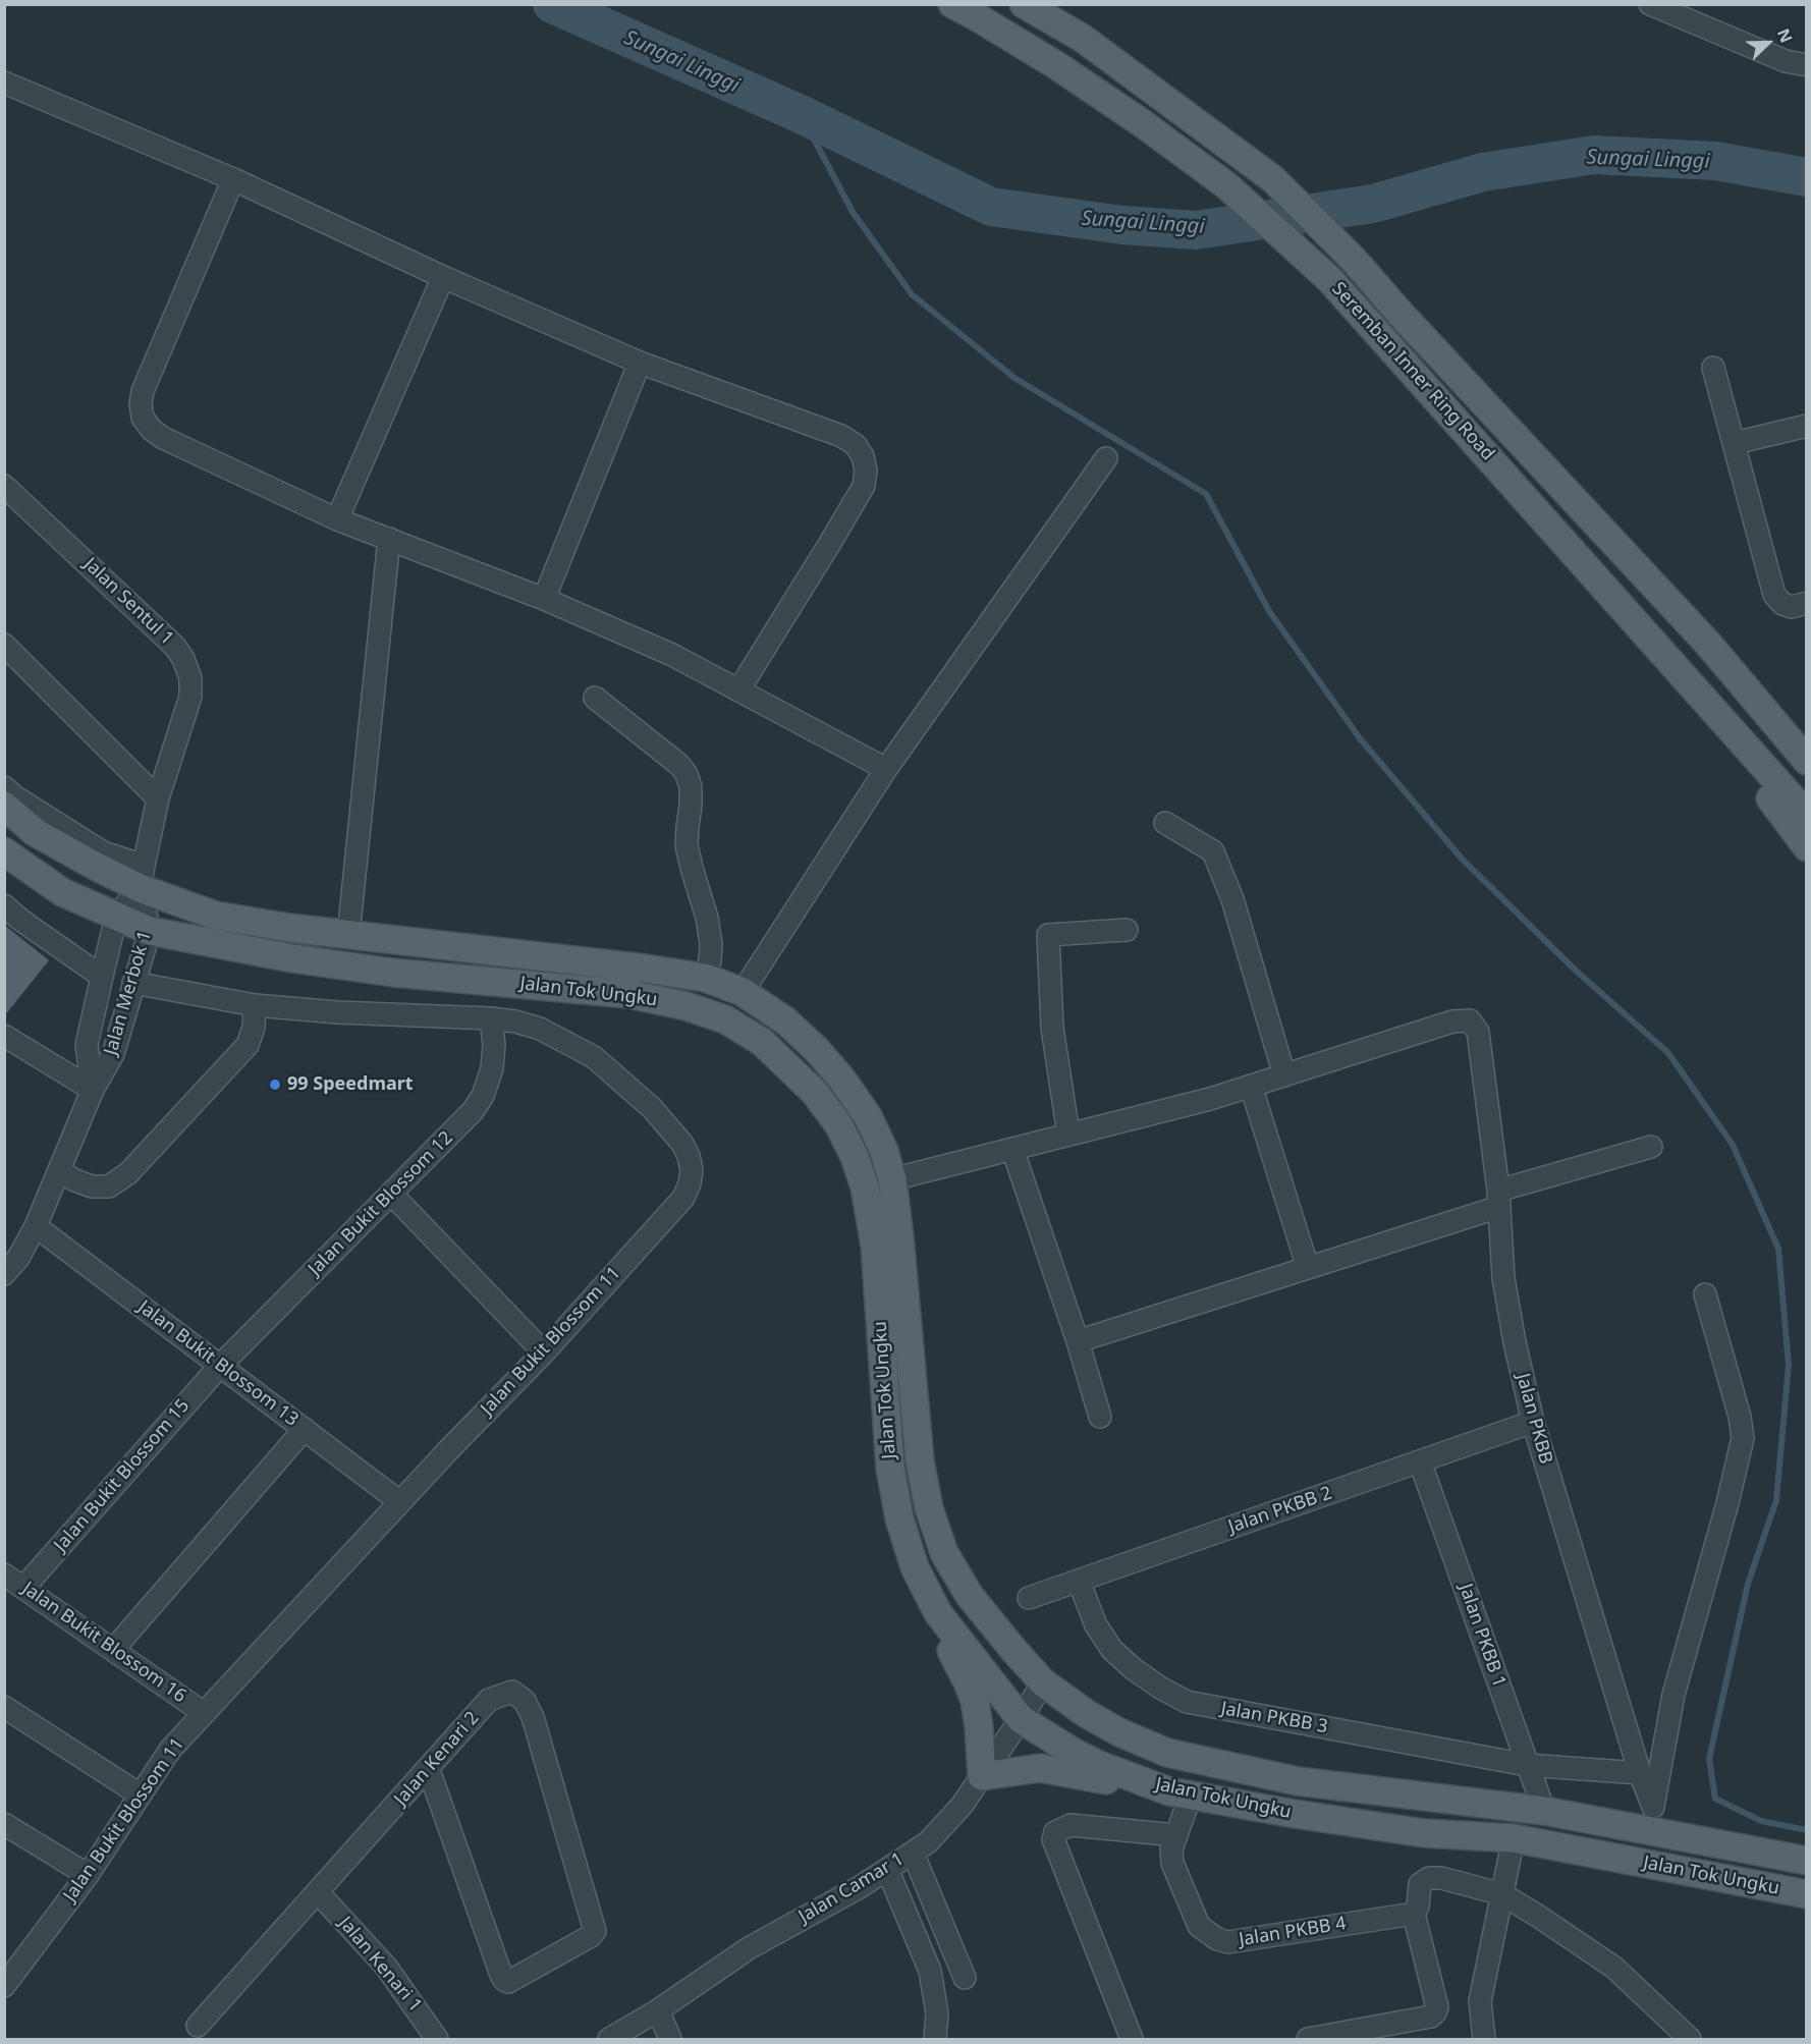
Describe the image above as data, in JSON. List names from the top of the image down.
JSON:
{
  "streets": {
    "main road": ["Seremban Inner Ring Road", "Jalan Tok Ungku"],
    "street": [
      "Jalan Sentul 1",
      "Jalan Merbok 1",
      "Jalan Bukit Blossom 12",
      "Jalan Bukit Blossom 11",
      "Jalan Bukit Blossom 13",
      "Jalan PKBB",
      "Jalan Bukit Blossom 15",
      "Jalan PKBB 2",
      "Jalan PKBB 1",
      "Jalan Bukit Blossom 16",
      "Jalan PKBB 3",
      "Jalan Kenari 2",
      "Jalan Camar 1",
      "Jalan PKBB 4",
      "Jalan Kenari 1"
    ]
  },
  "crossings": [
    ["Jalan Sentul 1", "Jalan Tok Ungku"],
    ["Jalan Sentul 1", "Jalan Merbok 1"],
    ["Jalan Tok Ungku", "Jalan Merbok 1"],
    ["Jalan Tok Ungku", "Jalan PKBB"],
    ["Jalan Tok Ungku", "Jalan PKBB 1"],
    ["Jalan Tok Ungku", "Jalan Camar 1"],
    ["Jalan Tok Ungku", "Jalan PKBB 4"],
    ["Jalan Merbok 1", "Jalan Bukit Blossom 11"],
    ["Jalan Merbok 1", "Jalan Bukit Blossom 13"],
    ["Jalan Bukit Blossom 12", "Jalan Bukit Blossom 11"],
    ["Jalan Bukit Blossom 12", "Jalan Bukit Blossom 13"],
    ["Jalan Bukit Blossom 12", "Jalan Bukit Blossom 15"],
    ["Jalan Bukit Blossom 11", "Jalan Bukit Blossom 13"],
    ["Jalan Bukit Blossom 11", "Jalan Bukit Blossom 16"],
    ["Jalan Bukit Blossom 13", "Jalan Bukit Blossom 15"],
    ["Jalan PKBB", "Jalan PKBB 2"],
    ["Jalan PKBB", "Jalan PKBB 3"],
    ["Jalan Bukit Blossom 15", "Jalan Bukit Blossom 16"],
    ["Jalan PKBB 2", "Jalan PKBB 1"],
    ["Jalan PKBB 2", "Jalan PKBB 3"],
    ["Jalan PKBB 1", "Jalan PKBB 3"],
    ["Jalan Kenari 2", "Jalan Kenari 1"]
  ],
  "water": ["Sungai Linggi"],
  "places": ["99 Speedmart"],
  "north": "top right"
}
